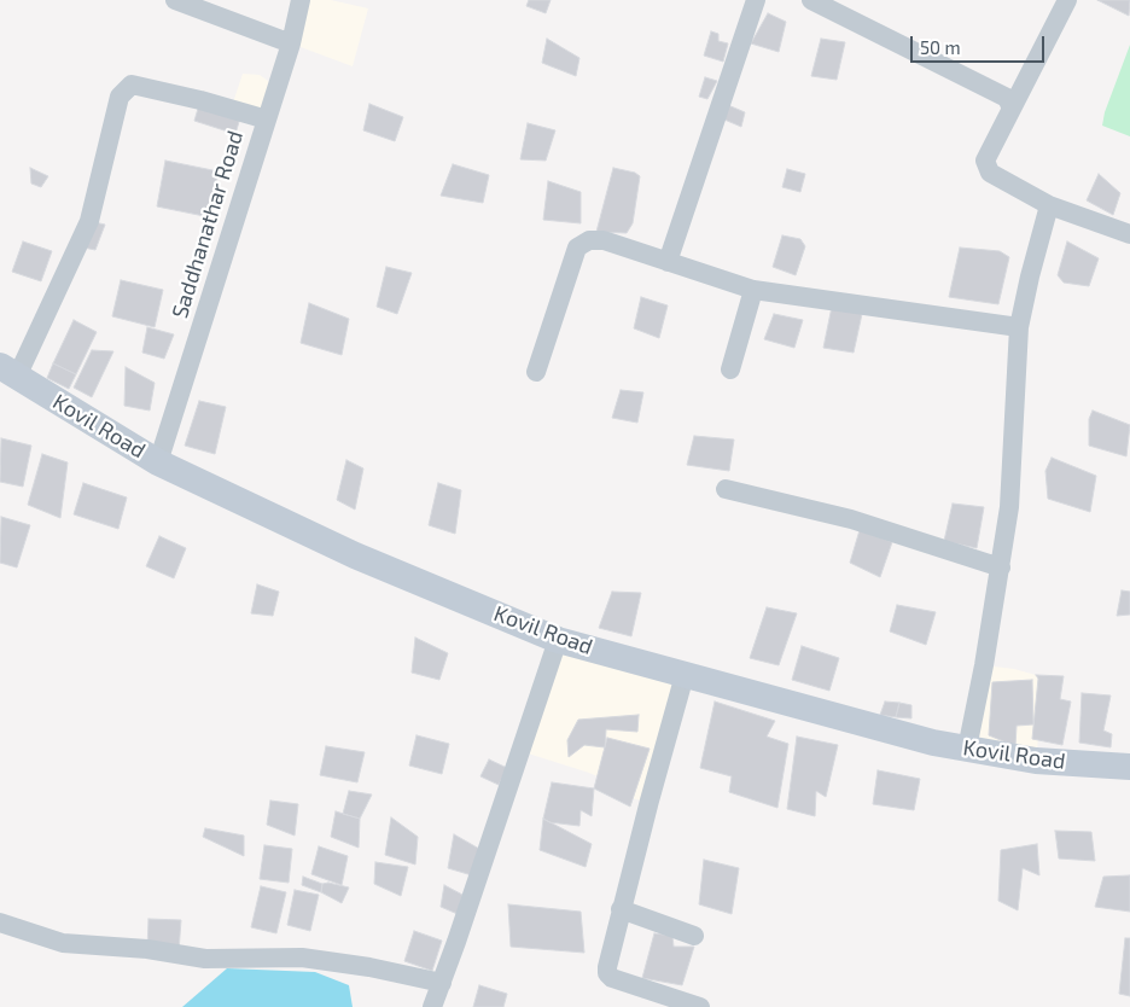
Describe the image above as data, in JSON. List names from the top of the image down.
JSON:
{
  "streets": {
    "street": ["Saddhanathar Road", "Kovil Road"]
  },
  "crossings": [
    ["Saddhanathar Road", "Kovil Road"]
  ],
  "scale_bar": "50 m"
}
